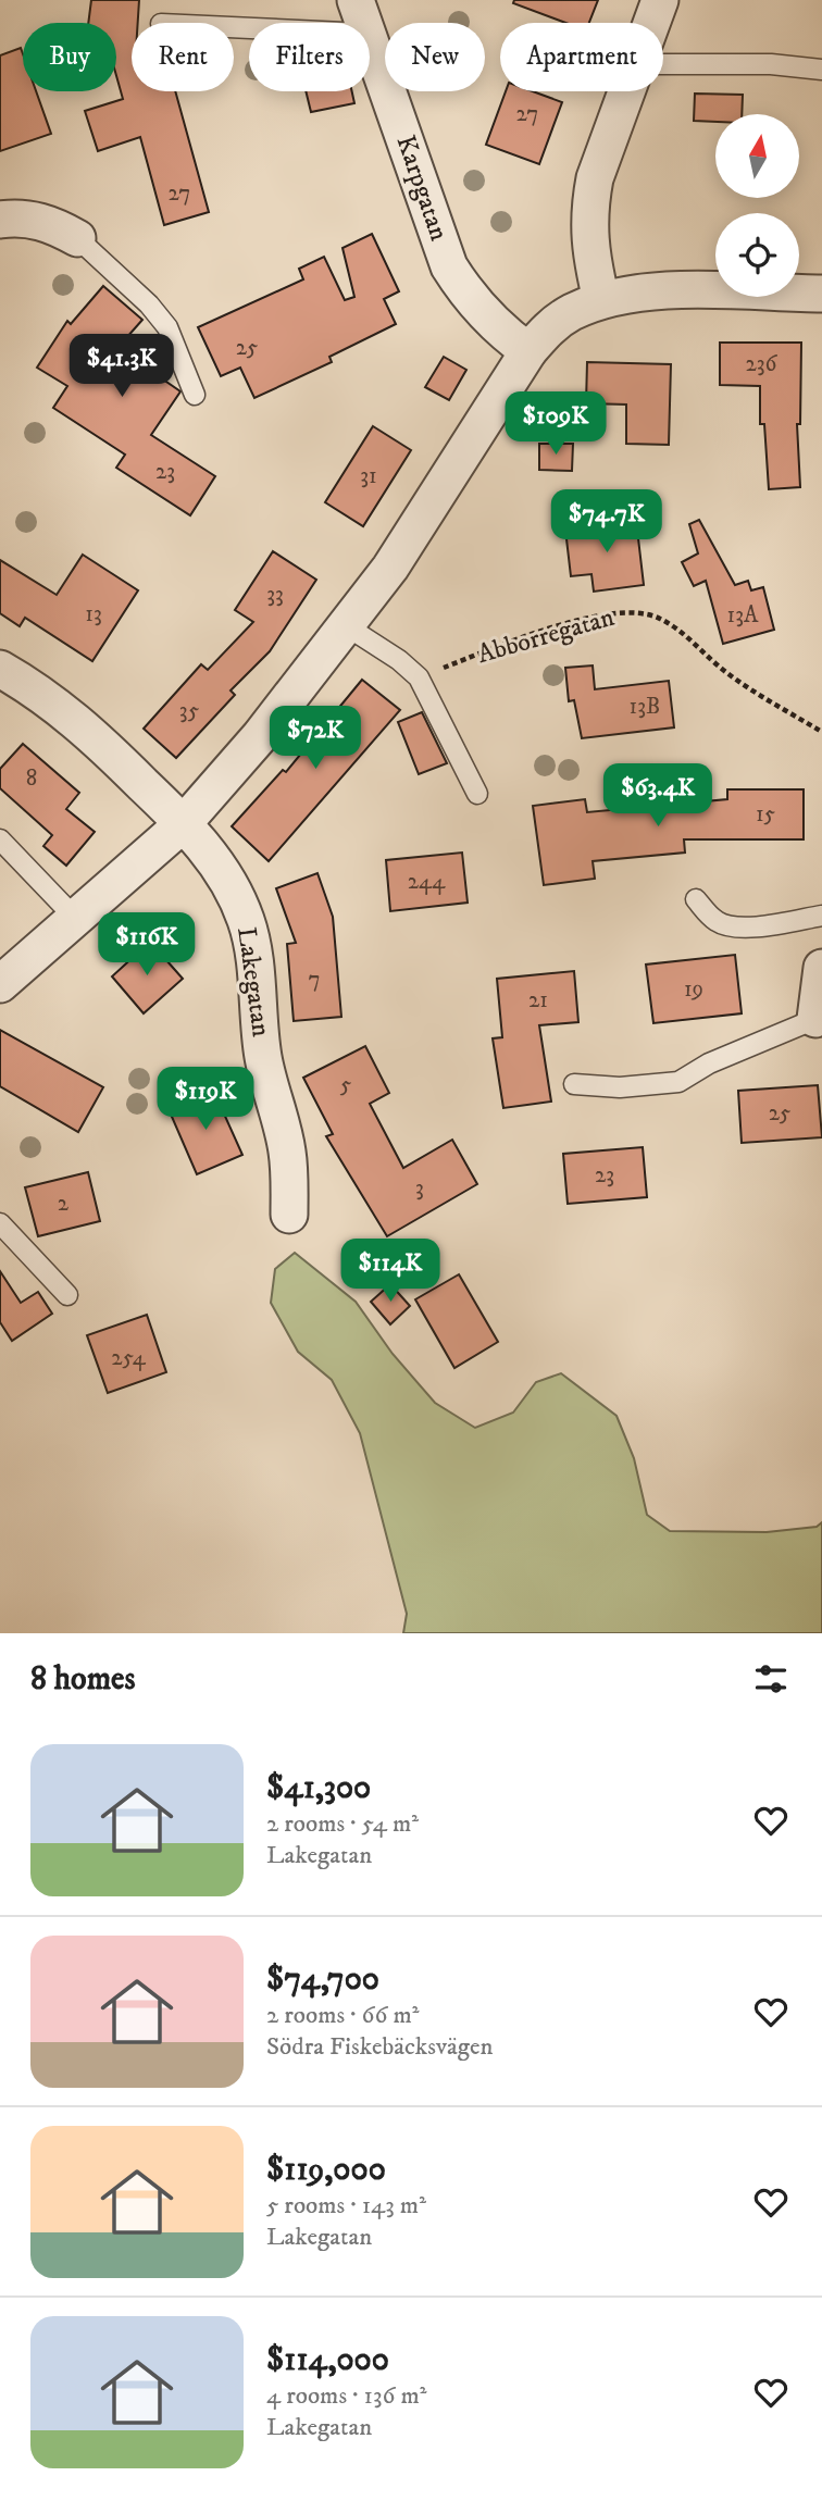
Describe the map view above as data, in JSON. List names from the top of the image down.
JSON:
{
  "streets": {
    "street": ["Karpgatan", "Lakegatan"],
    "path": ["Abborregatan"]
  },
  "house_numbers": [
    "27",
    "27",
    "25",
    "236",
    "23",
    "31",
    "33",
    "13",
    "13A",
    "13B",
    "35",
    "8",
    "15",
    "244",
    "7",
    "19",
    "21",
    "5",
    "25",
    "23",
    "3",
    "2",
    "254"
  ],
  "north": "top",
  "page": {
    "chip": [
      "Buy",
      "Rent",
      "Filters",
      "New",
      "Apartment"
    ],
    "price": [
      "$41.3K",
      "$109K",
      "$74.7K",
      "$72K",
      "$63.4K",
      "$116K",
      "$119K",
      "$114K"
    ],
    "heading": "8 homes",
    "list": [
      {
        "name": "$41,300",
        "note": "2 rooms · 54 m² · Lakegatan"
      },
      {
        "name": "$74,700",
        "note": "2 rooms · 66 m² · Södra Fiskebäcksvägen"
      },
      {
        "name": "$119,000",
        "note": "5 rooms · 143 m² · Lakegatan"
      },
      {
        "name": "$114,000",
        "note": "4 rooms · 136 m² · Lakegatan"
      }
    ]
  }
}
